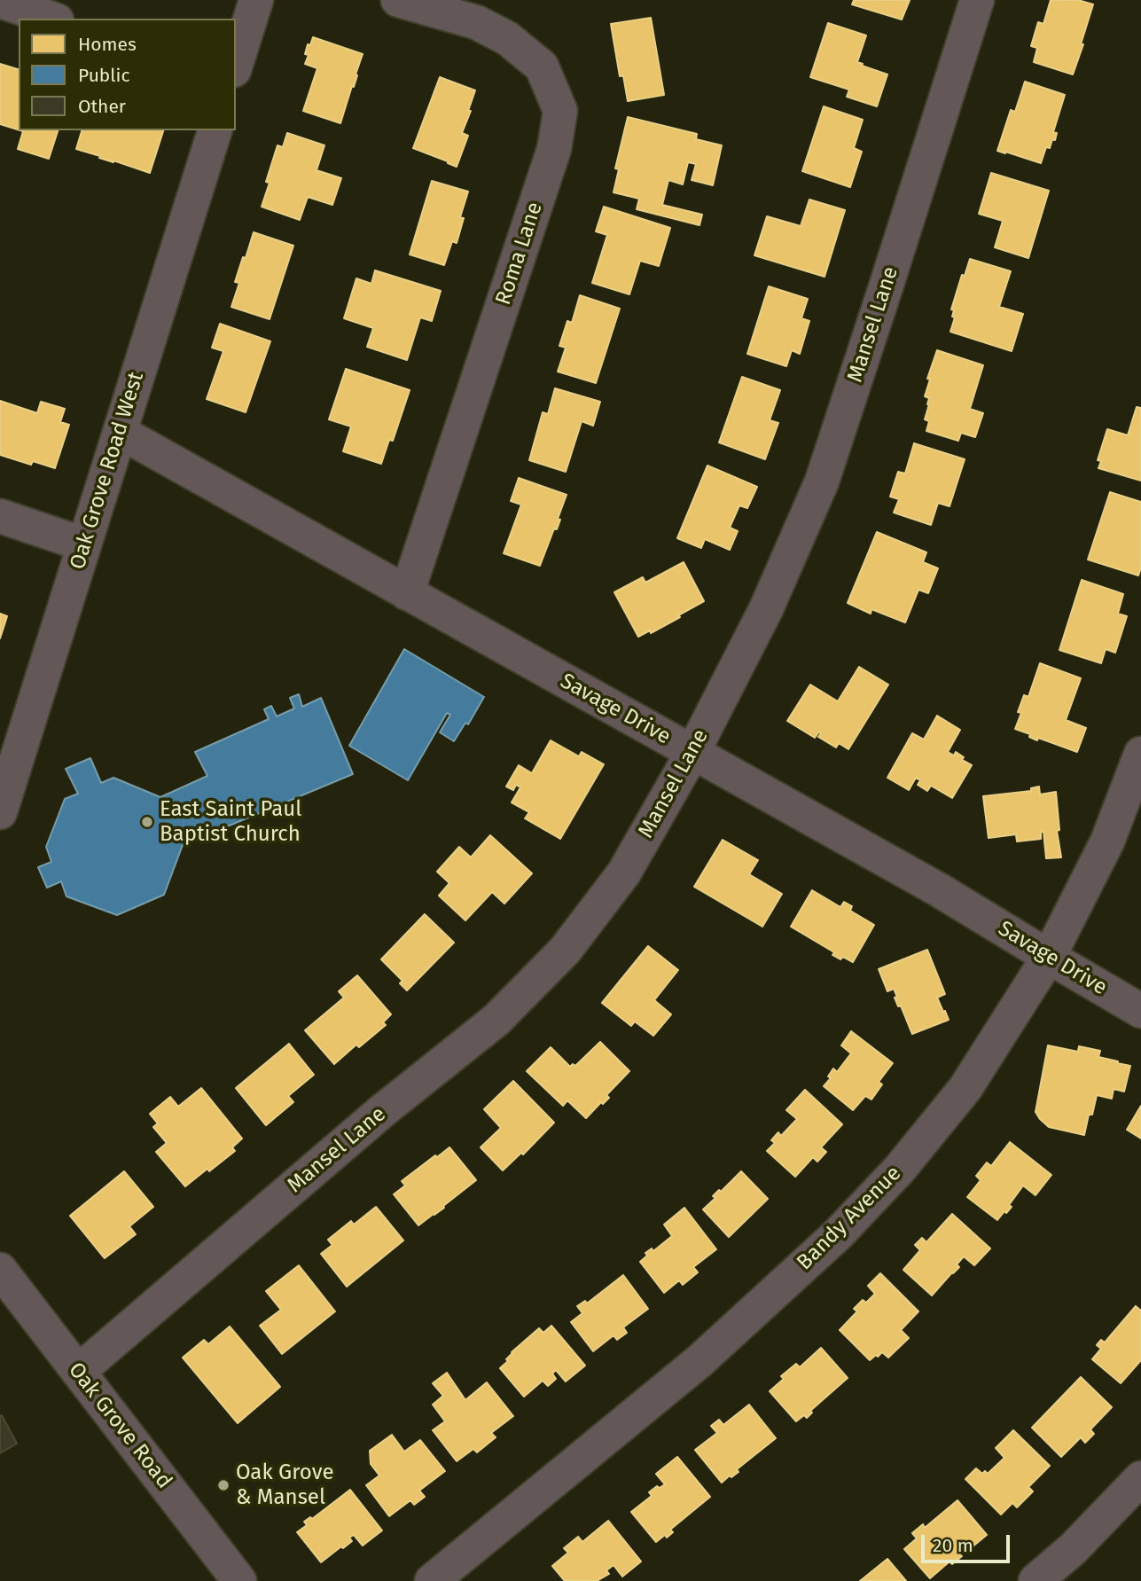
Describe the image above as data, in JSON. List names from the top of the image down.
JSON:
{
  "streets": {
    "street": [
      "Roma Lane",
      "Mansel Lane",
      "Oak Grove Road West",
      "Savage Drive",
      "Bandy Avenue",
      "Oak Grove Road"
    ]
  },
  "crossings": [
    ["Roma Lane", "Savage Drive"],
    ["Mansel Lane", "Savage Drive"],
    ["Mansel Lane", "Oak Grove Road"],
    ["Oak Grove Road West", "Savage Drive"],
    ["Savage Drive", "Bandy Avenue"]
  ],
  "places": ["East Saint Paul Baptist Church", "Oak Grove & Mansel"],
  "legend": ["Homes", "Public", "Other"],
  "scale_bar": "20 m"
}
